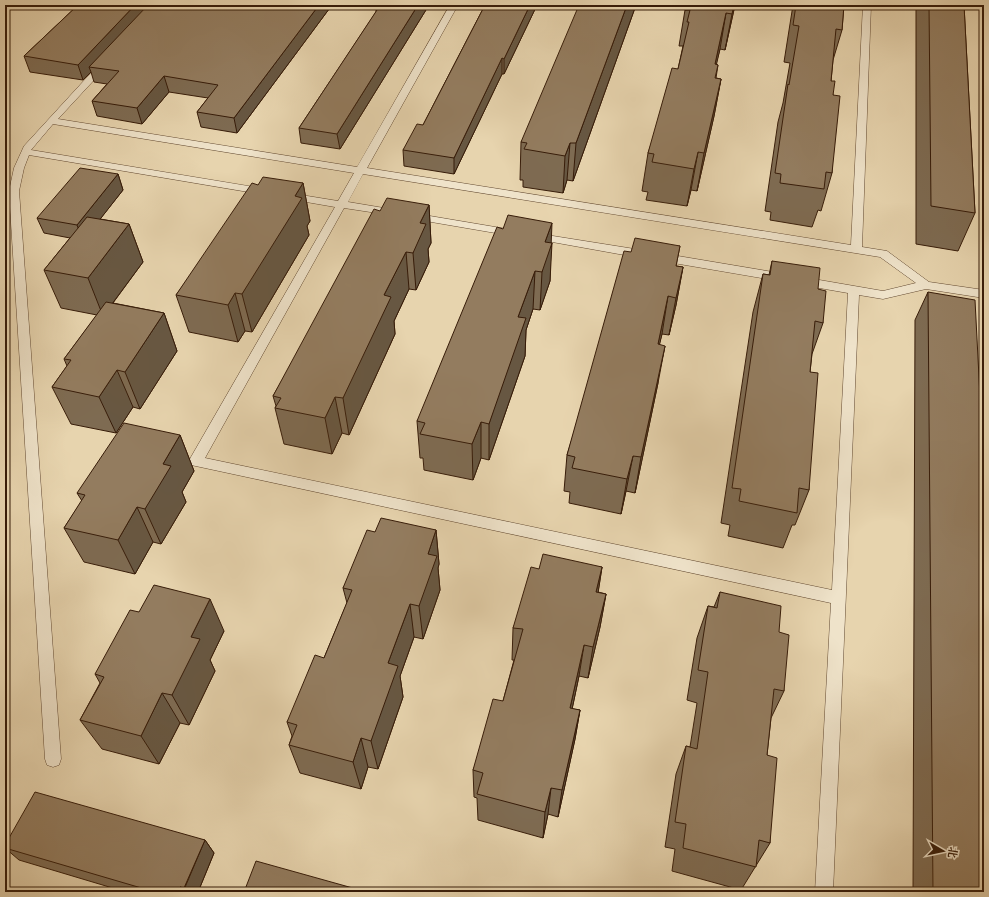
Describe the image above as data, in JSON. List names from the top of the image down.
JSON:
{
  "north": "right"
}
